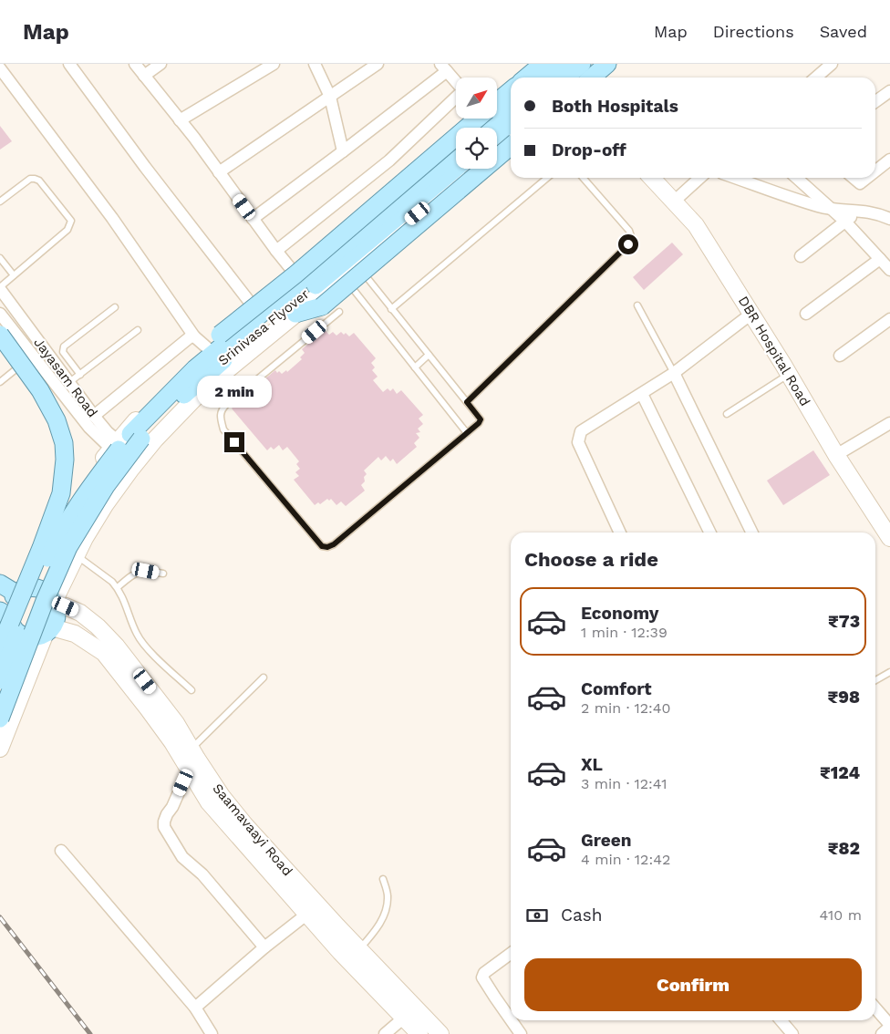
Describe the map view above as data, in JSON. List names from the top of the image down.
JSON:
{
  "streets": {
    "main road": ["Srinivasa Flyover"],
    "street": ["DBR Hospital Road", "Jayasam Road", "Saamavaayi Road"]
  },
  "north": "top right",
  "page": {
    "header": "Map",
    "nav": ["Map", "Directions", "Saved"],
    "banner": ["Both Hospitals", "Drop-off"],
    "bubble": "2 min",
    "heading": "Choose a ride",
    "list": [
      {
        "name": "Economy",
        "note": "1 min · 12:39",
        "value": "₹73"
      },
      {
        "name": "Comfort",
        "note": "2 min · 12:40",
        "value": "₹98"
      },
      {
        "name": "XL",
        "note": "3 min · 12:41",
        "value": "₹124"
      },
      {
        "name": "Green",
        "note": "4 min · 12:42",
        "value": "₹82"
      }
    ],
    "pay": ["Cash", "410 m"],
    "buttons": "Confirm"
  }
}
